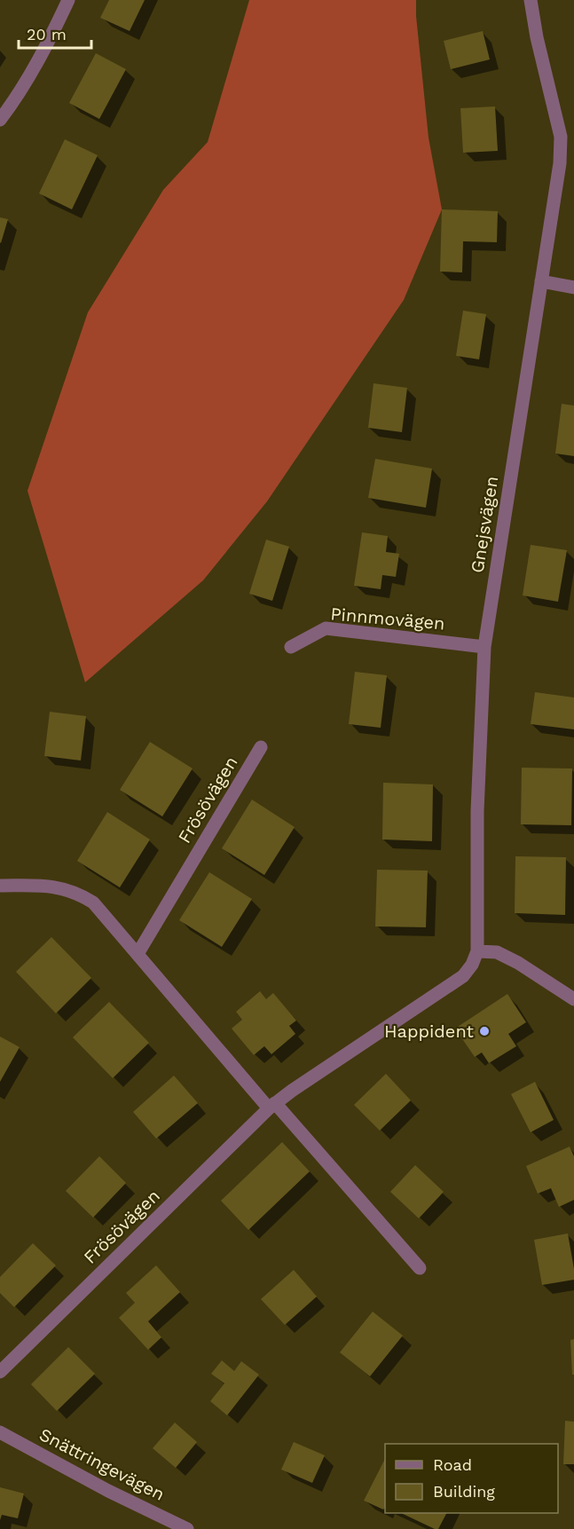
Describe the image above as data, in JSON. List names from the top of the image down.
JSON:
{
  "streets": {
    "street": [
      "Gnejsvägen",
      "Pinnmovägen",
      "Frösövägen",
      "Snättringevägen"
    ]
  },
  "crossings": [
    ["Gnejsvägen", "Pinnmovägen"],
    ["Gnejsvägen", "Frösövägen"]
  ],
  "places": ["Happident"],
  "legend": ["Road", "Building"],
  "scale_bar": "20 m"
}
